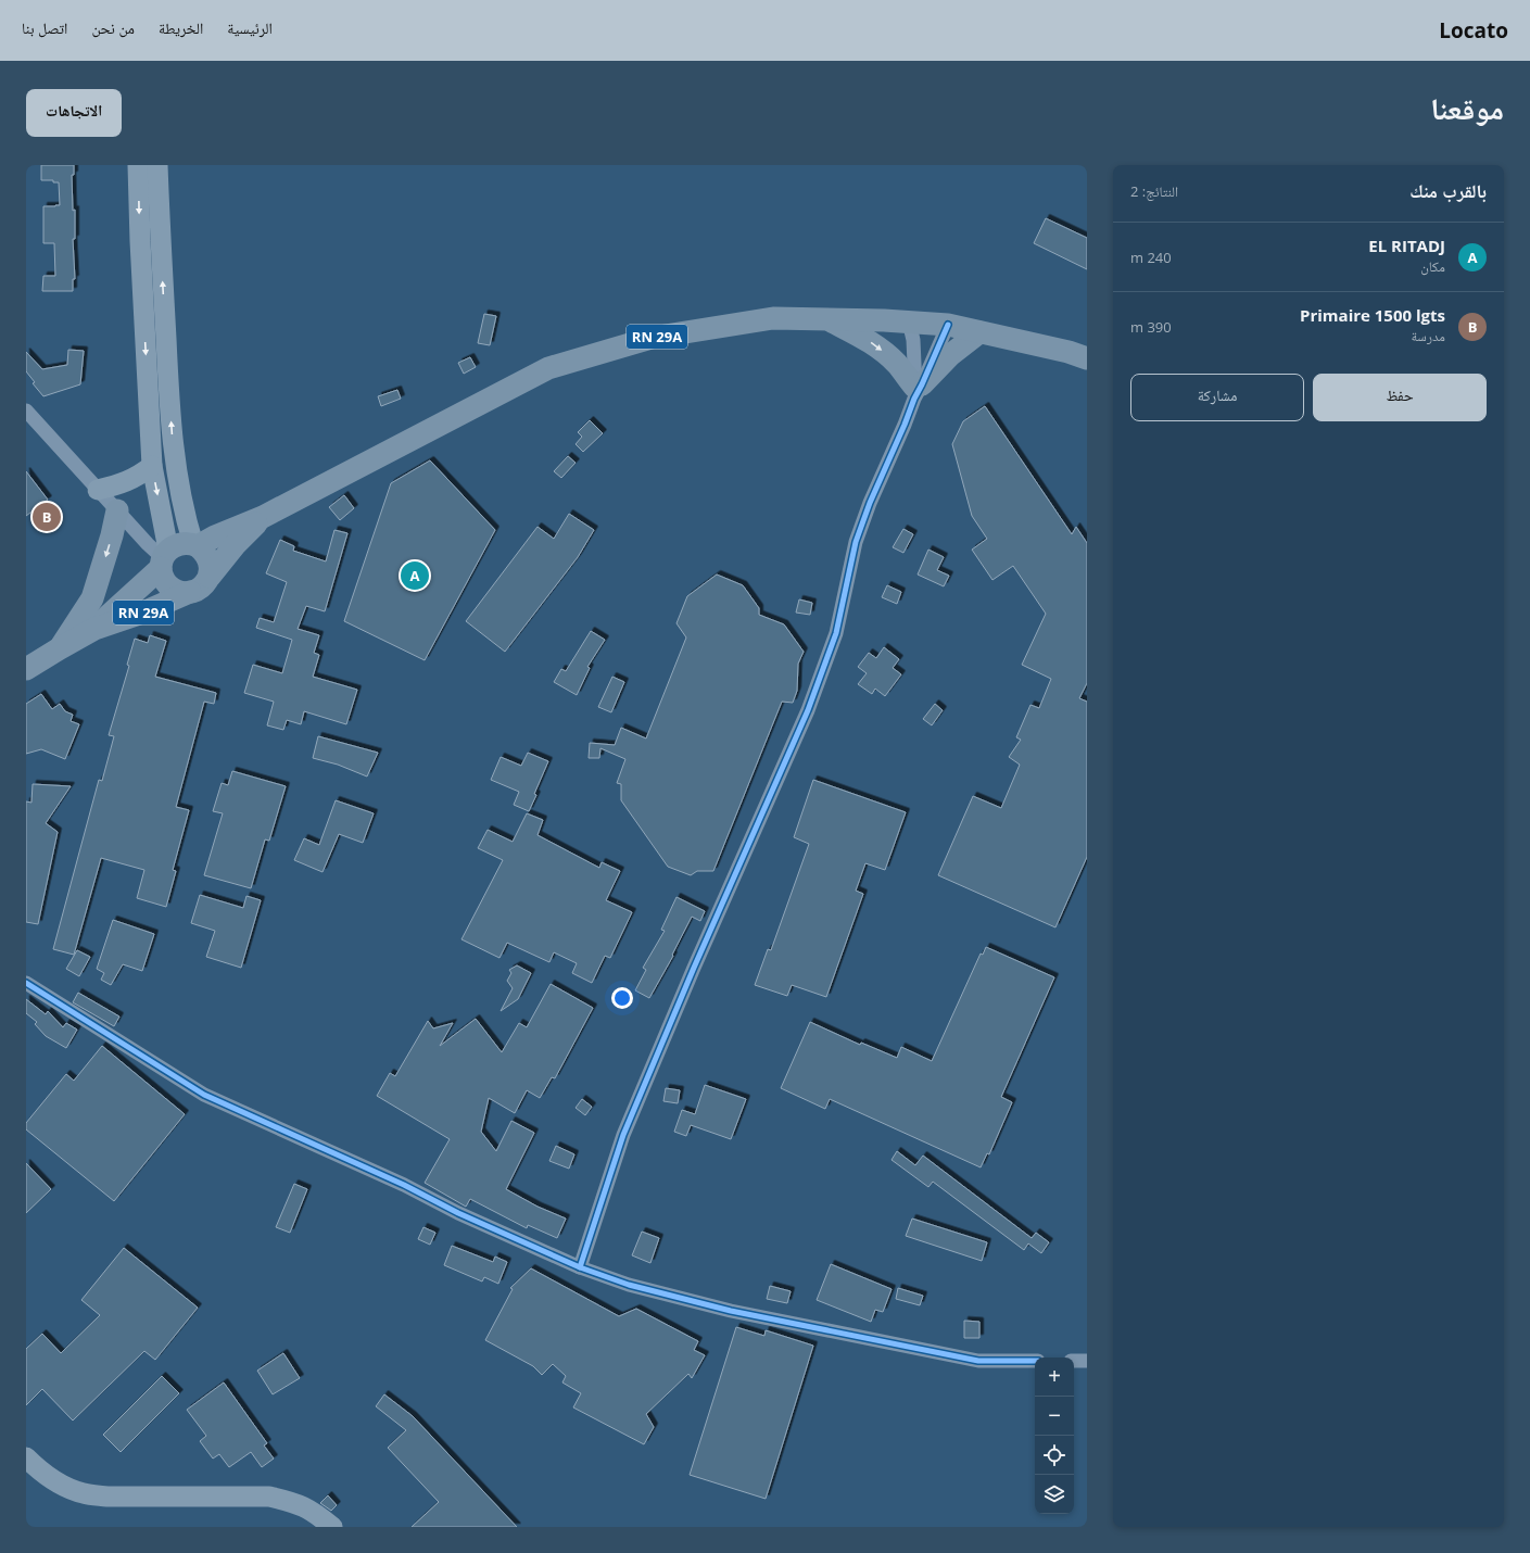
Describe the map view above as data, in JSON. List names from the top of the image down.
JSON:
{
  "streets": {
    "main road": ["RN 29A"]
  },
  "page": {
    "header": "Locato",
    "nav": [
      "الرئيسية",
      "الخريطة",
      "من نحن",
      "اتصل بنا"
    ],
    "title": "موقعنا",
    "buttons": [
      "الاتجاهات",
      ["حفظ", "مشاركة"]
    ],
    "heading": ["بالقرب منك", "النتائج: 2"],
    "list": [
      {
        "mark": "A",
        "name": "EL RITADJ",
        "note": "مكان",
        "value": "240 m"
      },
      {
        "mark": "B",
        "name": "Primaire 1500 lgts",
        "note": "مدرسة",
        "value": "390 m"
      }
    ],
    "pins": ["B", "A"],
    "map_buttons": ["+", "−"]
  }
}
